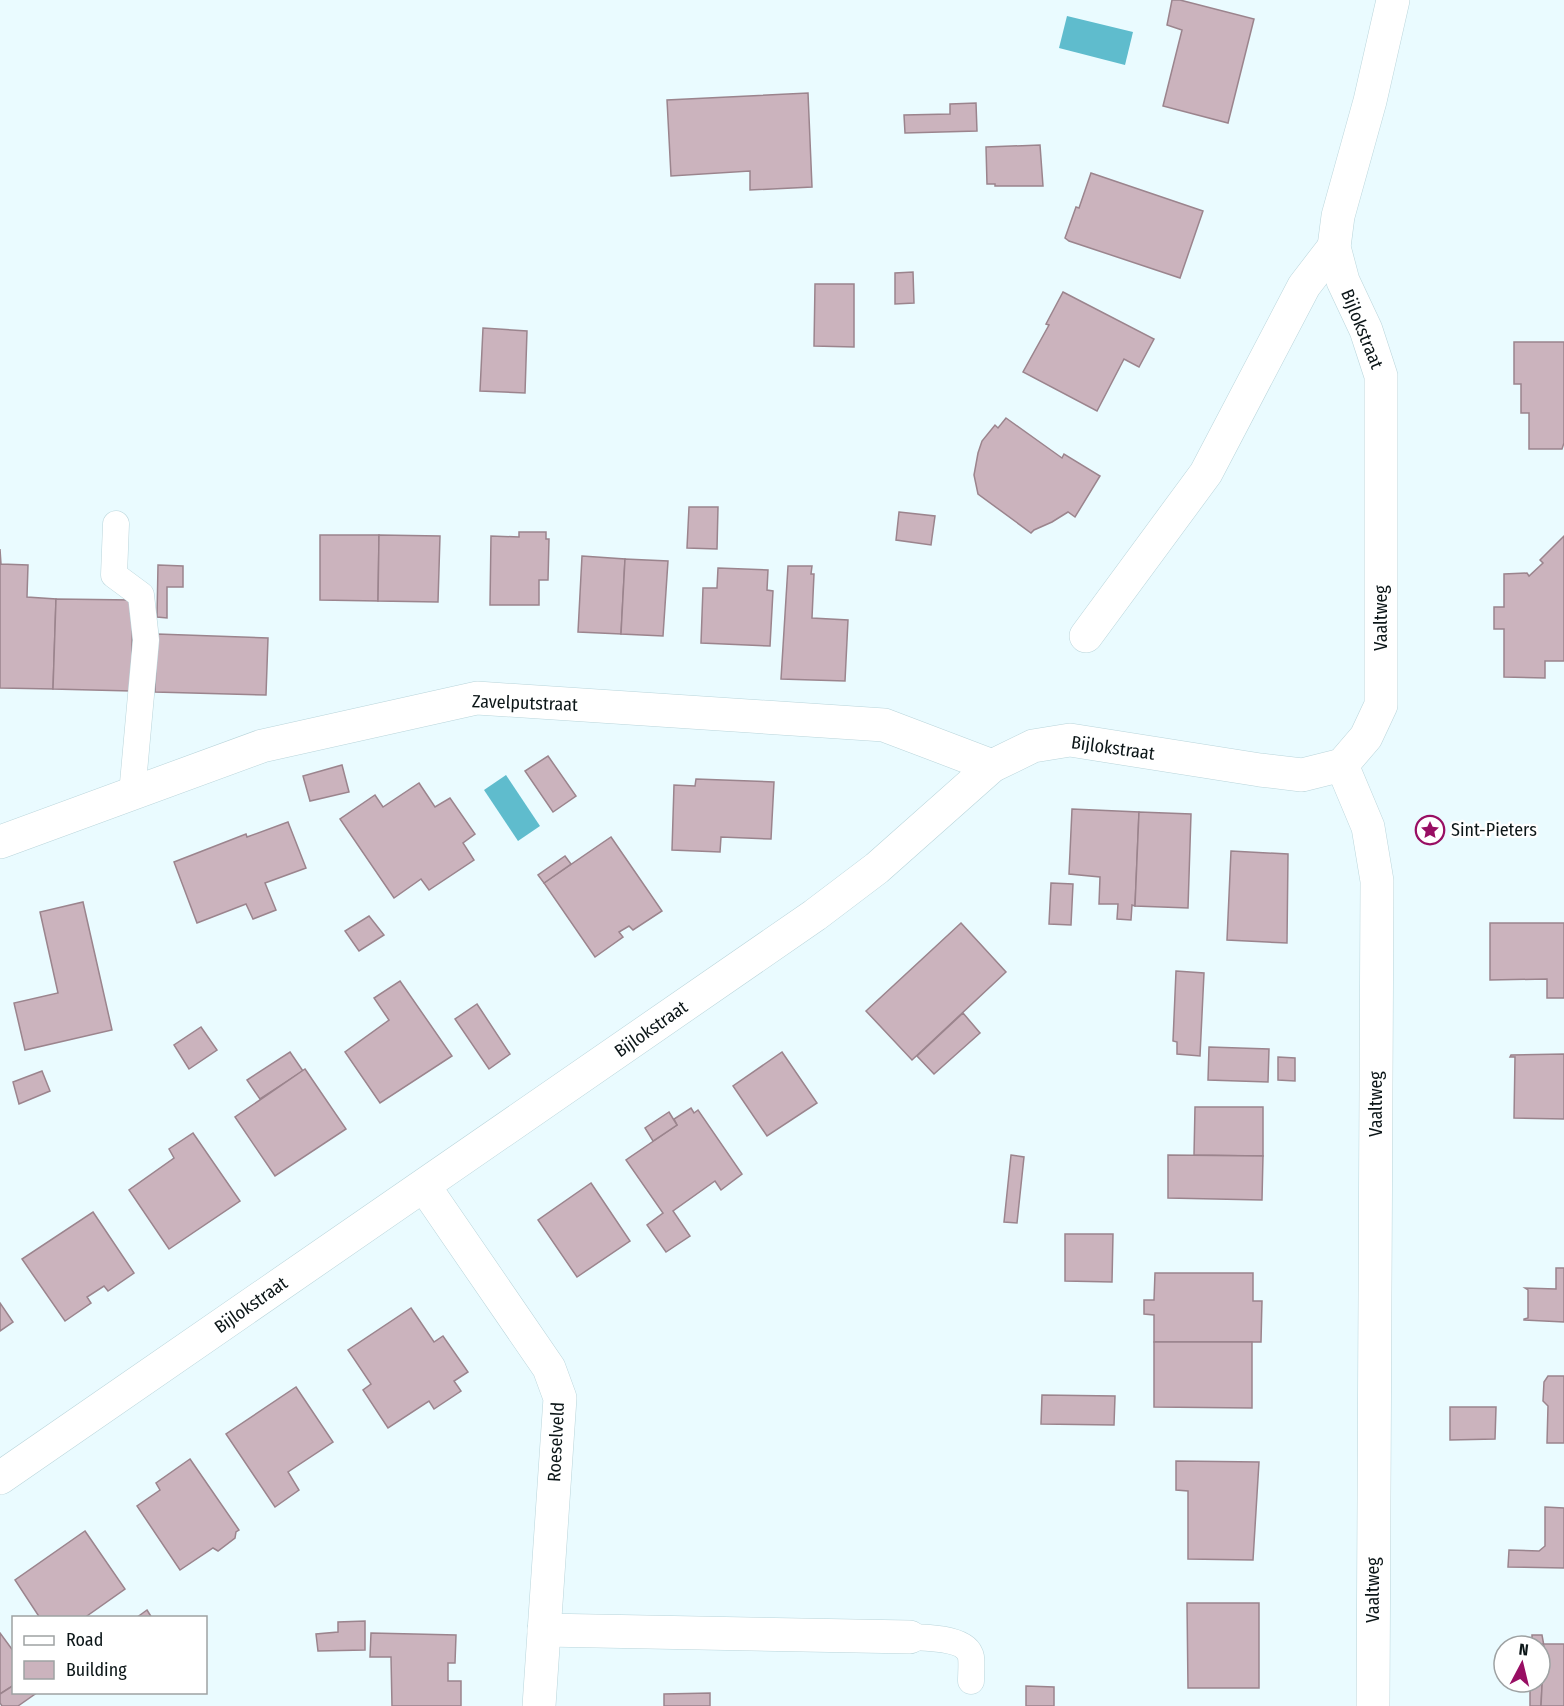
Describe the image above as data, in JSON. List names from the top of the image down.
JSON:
{
  "streets": {
    "street": [
      "Bijlokstraat",
      "Vaaltweg",
      "Zavelputstraat",
      "Roeselveld"
    ]
  },
  "crossings": [
    ["Bijlokstraat", "Vaaltweg"],
    ["Bijlokstraat", "Zavelputstraat"],
    ["Bijlokstraat", "Roeselveld"]
  ],
  "places": {
    "place": ["Sint-Pieters"]
  },
  "legend": ["Road", "Building"],
  "north": "top"
}
